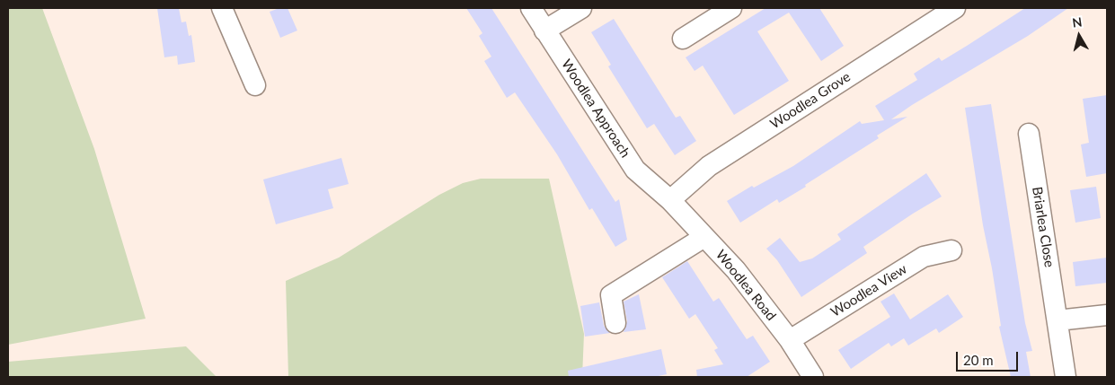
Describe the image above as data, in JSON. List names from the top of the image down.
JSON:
{
  "streets": {
    "street": [
      "Woodlea Grove",
      "Woodlea Approach",
      "Briarlea Close",
      "Woodlea Road",
      "Woodlea View"
    ]
  },
  "crossings": [
    ["Woodlea Grove", "Woodlea Approach"],
    ["Woodlea Grove", "Woodlea Road"],
    ["Woodlea Approach", "Woodlea Road"],
    ["Woodlea Road", "Woodlea View"]
  ],
  "scale_bar": "20 m",
  "north": "top"
}
